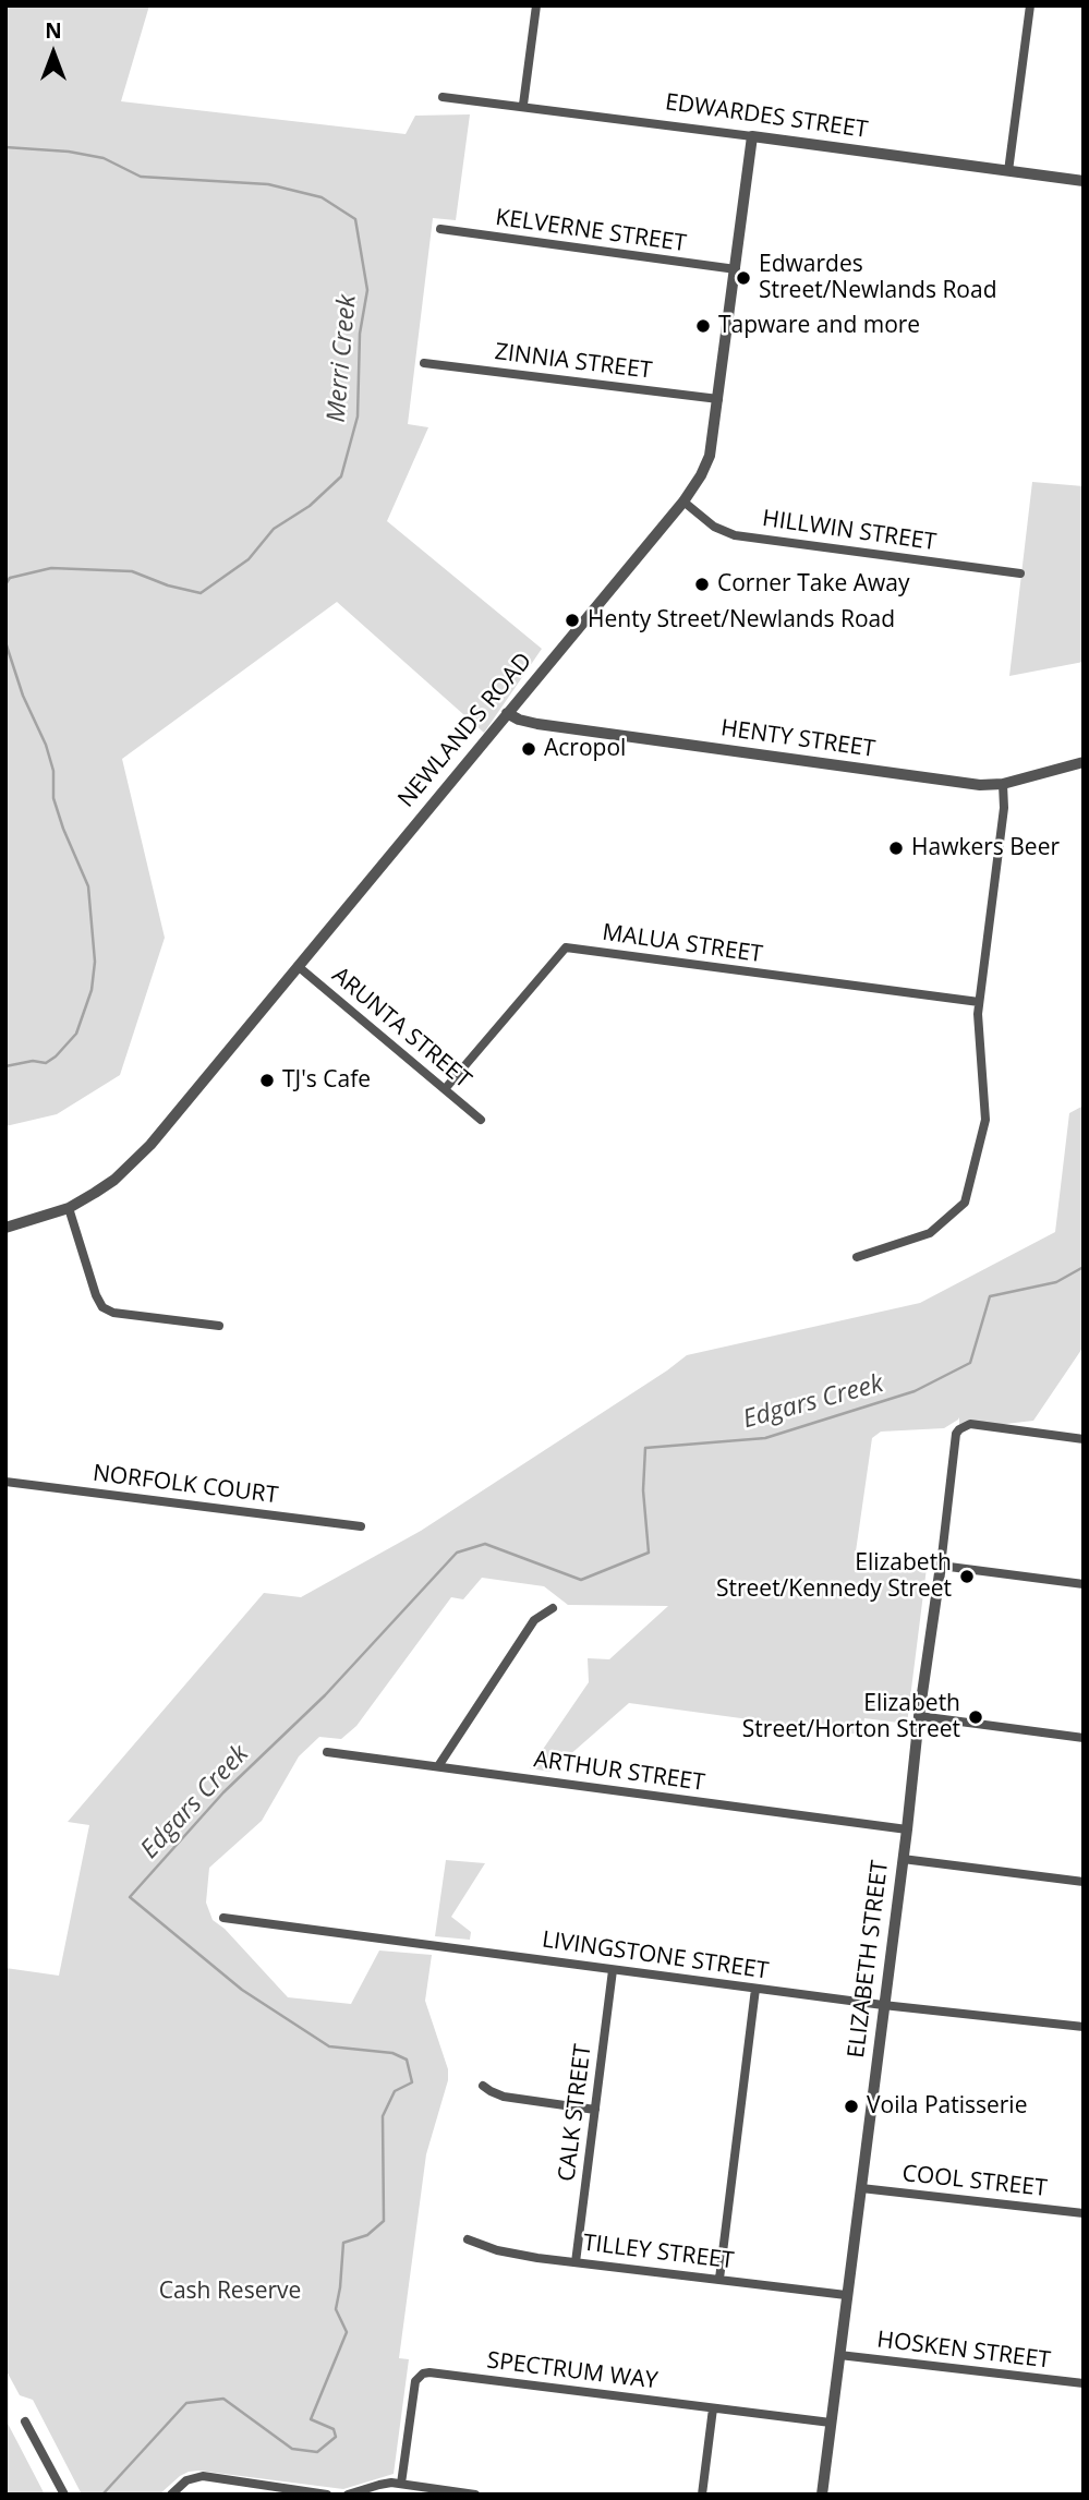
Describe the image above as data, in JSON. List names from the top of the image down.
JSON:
{
  "streets": {
    "street": [
      "EDWARDES STREET",
      "KELVERNE STREET",
      "ZINNIA STREET",
      "HILLWIN STREET",
      "NEWLANDS ROAD",
      "HENTY STREET",
      "MALUA STREET",
      "ARUNTA STREET",
      "NORFOLK COURT",
      "ARTHUR STREET",
      "LIVINGSTONE STREET",
      "ELIZABETH STREET",
      "CALK STREET",
      "COOL STREET",
      "TILLEY STREET",
      "HOSKEN STREET",
      "SPECTRUM WAY"
    ]
  },
  "crossings": [
    ["EDWARDES STREET", "NEWLANDS ROAD"],
    ["KELVERNE STREET", "NEWLANDS ROAD"],
    ["ZINNIA STREET", "NEWLANDS ROAD"],
    ["HILLWIN STREET", "NEWLANDS ROAD"],
    ["NEWLANDS ROAD", "HENTY STREET"],
    ["NEWLANDS ROAD", "ARUNTA STREET"],
    ["MALUA STREET", "ARUNTA STREET"],
    ["ARTHUR STREET", "ELIZABETH STREET"],
    ["LIVINGSTONE STREET", "ELIZABETH STREET"],
    ["LIVINGSTONE STREET", "CALK STREET"],
    ["ELIZABETH STREET", "COOL STREET"],
    ["ELIZABETH STREET", "TILLEY STREET"],
    ["ELIZABETH STREET", "HOSKEN STREET"],
    ["ELIZABETH STREET", "SPECTRUM WAY"],
    ["CALK STREET", "TILLEY STREET"]
  ],
  "water": ["Merri Creek", "Edgars Creek"],
  "parks": ["Cash Reserve"],
  "places": [
    "Edwardes Street/Newlands Road",
    "Tapware and more",
    "Corner Take Away",
    "Henty Street/Newlands Road",
    "Acropol",
    "Hawkers Beer",
    "TJ's Cafe",
    "Elizabeth Street/Kennedy Street",
    "Elizabeth Street/Horton Street",
    "Voila Patisserie"
  ],
  "north": "top"
}
